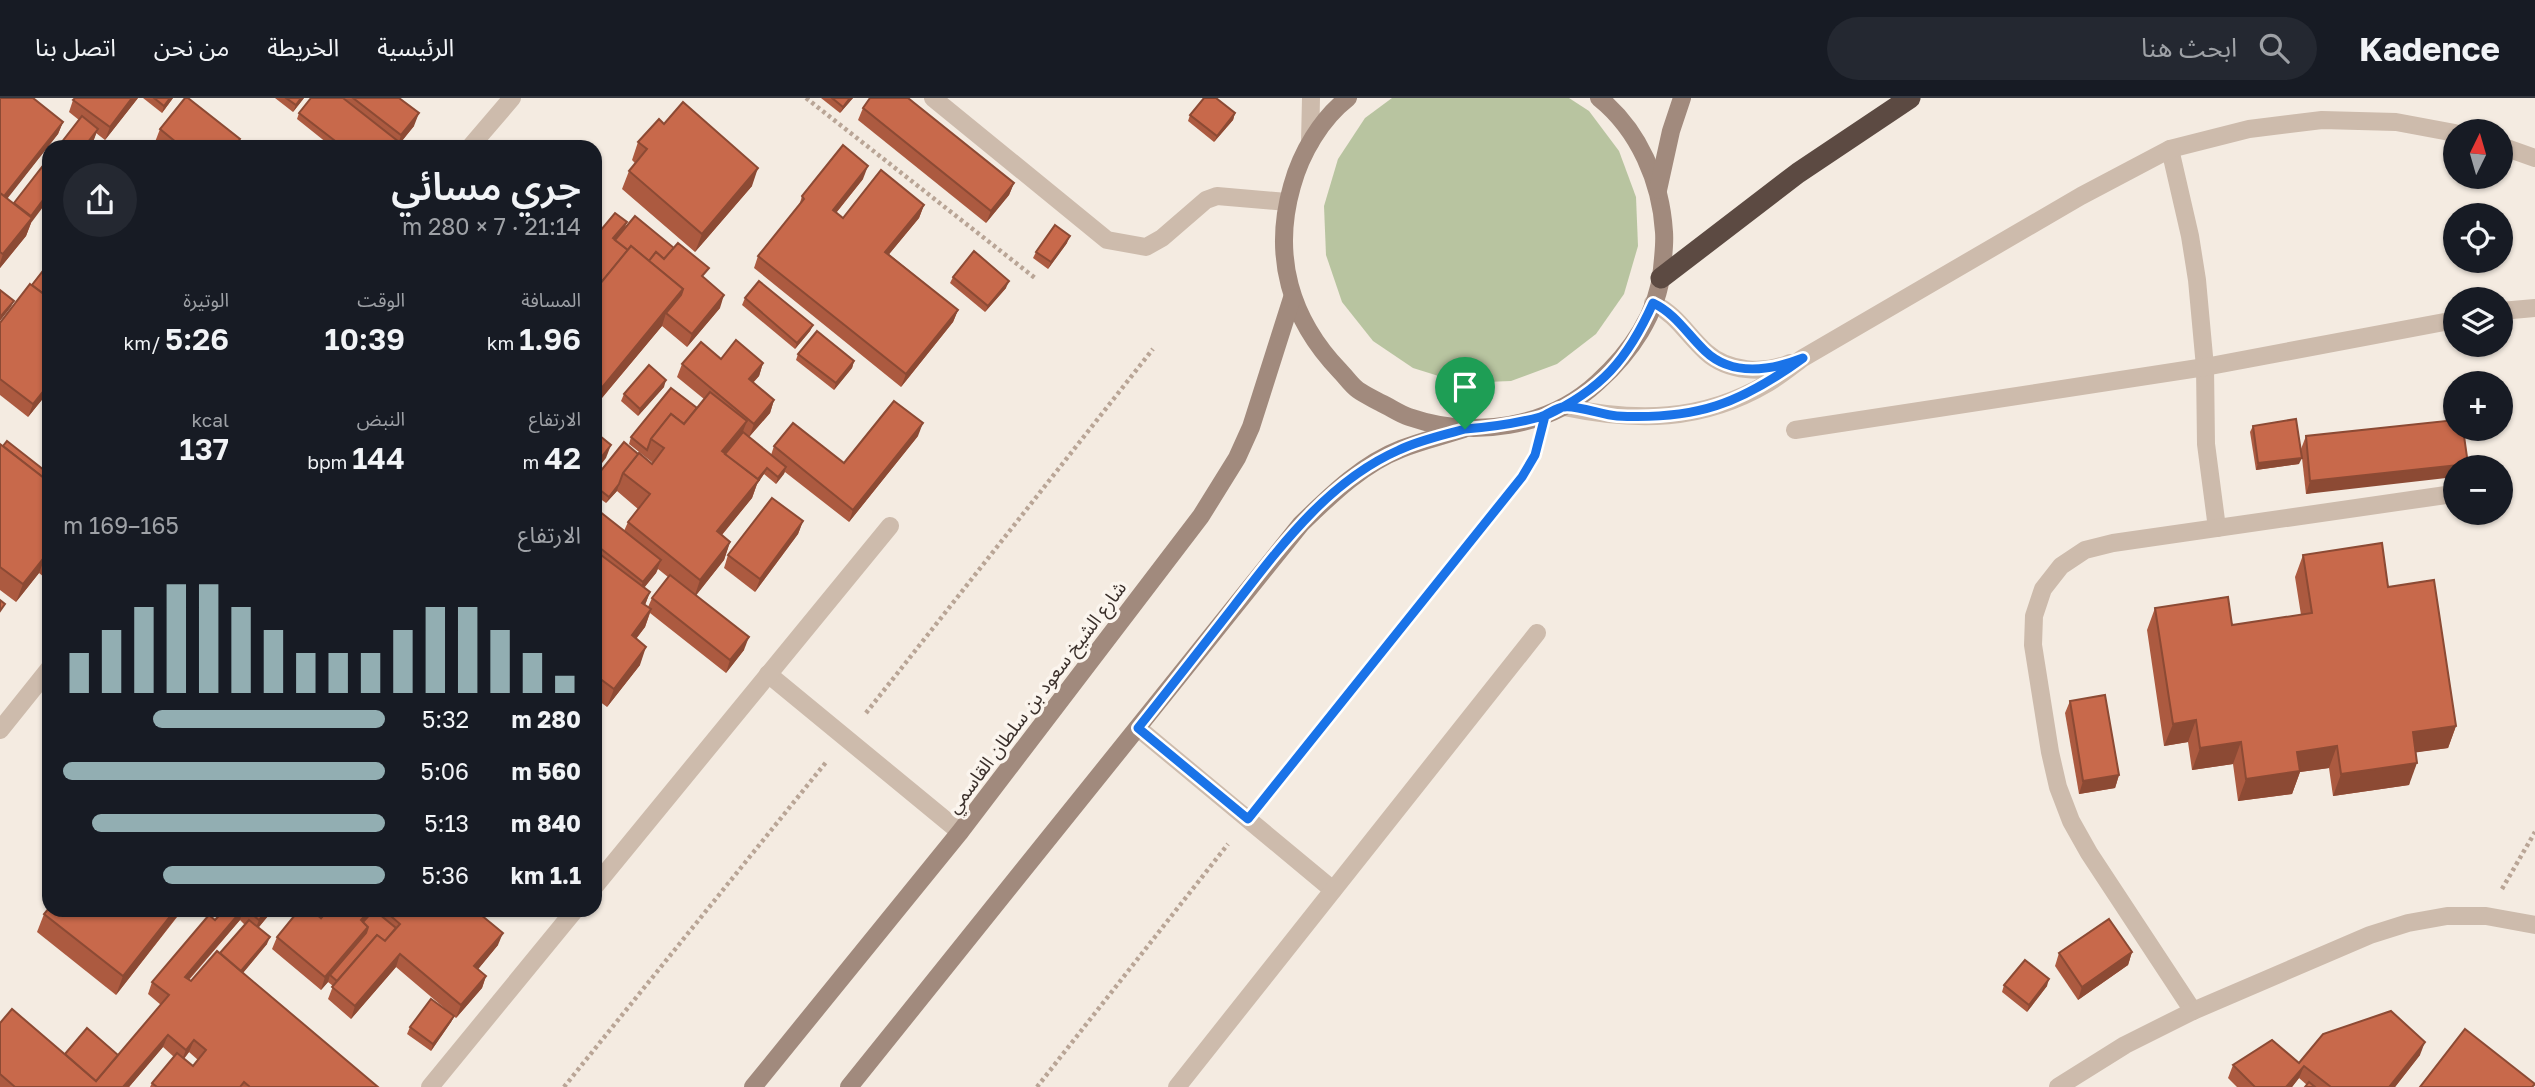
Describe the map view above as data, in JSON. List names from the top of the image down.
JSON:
{
  "streets": {
    "main road": ["شارع الشيخ سعود بن سلطان القاسمي"]
  },
  "north": "top",
  "page": {
    "header": "Kadence",
    "search": "ابحث هنا",
    "nav": [
      "الرئيسية",
      "الخريطة",
      "من نحن",
      "اتصل بنا"
    ],
    "map_buttons": ["+", "−"],
    "heading": ["جري مسائي", "21:14 · 7 × 280 m"],
    "stats": [
      ["المسافة", "1.96 km"],
      ["الوقت", "10:39"],
      ["الوتيرة", "5:26 /km"],
      ["الارتفاع", "42 m"],
      ["النبض", "144 bpm"],
      ["kcal", "137"]
    ],
    "chart": ["الارتفاع", "165–169 m"],
    "list": [
      {
        "name": "280 m",
        "note": "5:32"
      },
      {
        "name": "560 m",
        "note": "5:06"
      },
      {
        "name": "840 m",
        "note": "5:13"
      },
      {
        "name": "1.1 km",
        "note": "5:36"
      }
    ]
  }
}
